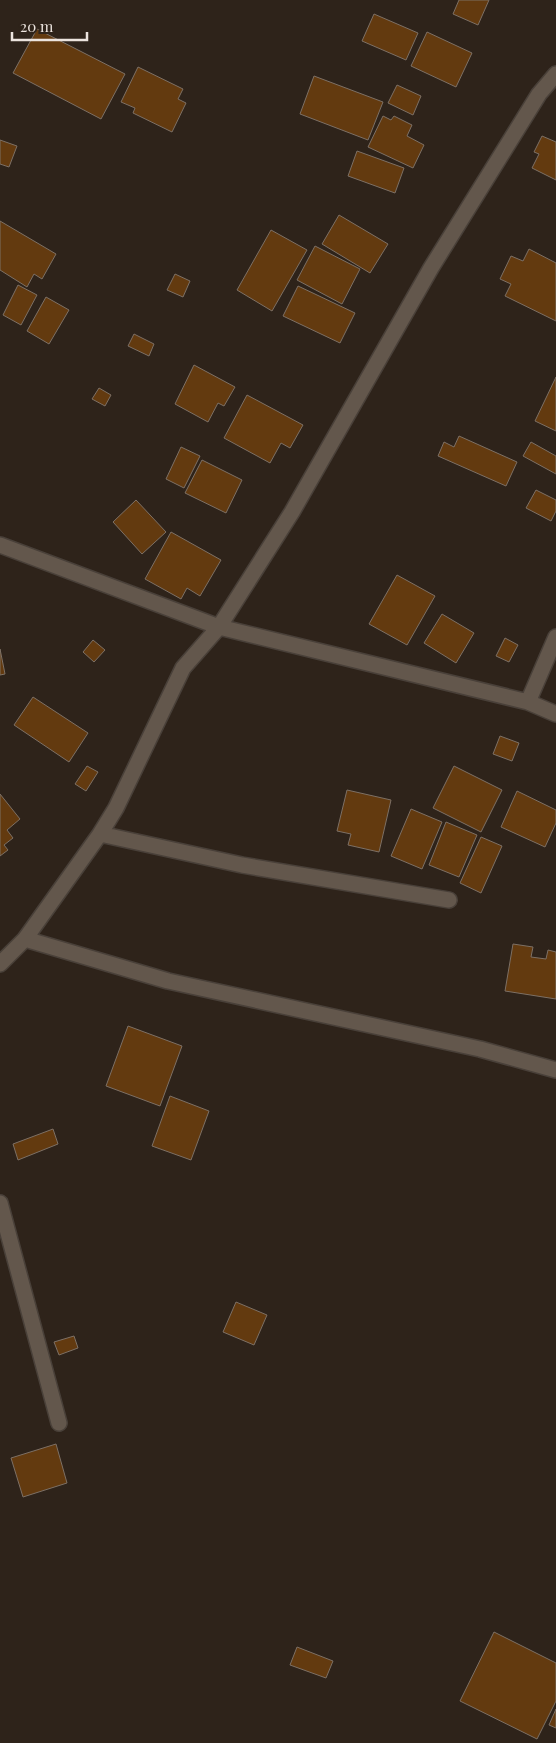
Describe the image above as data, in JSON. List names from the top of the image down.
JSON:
{
  "scale_bar": "20 m"
}
